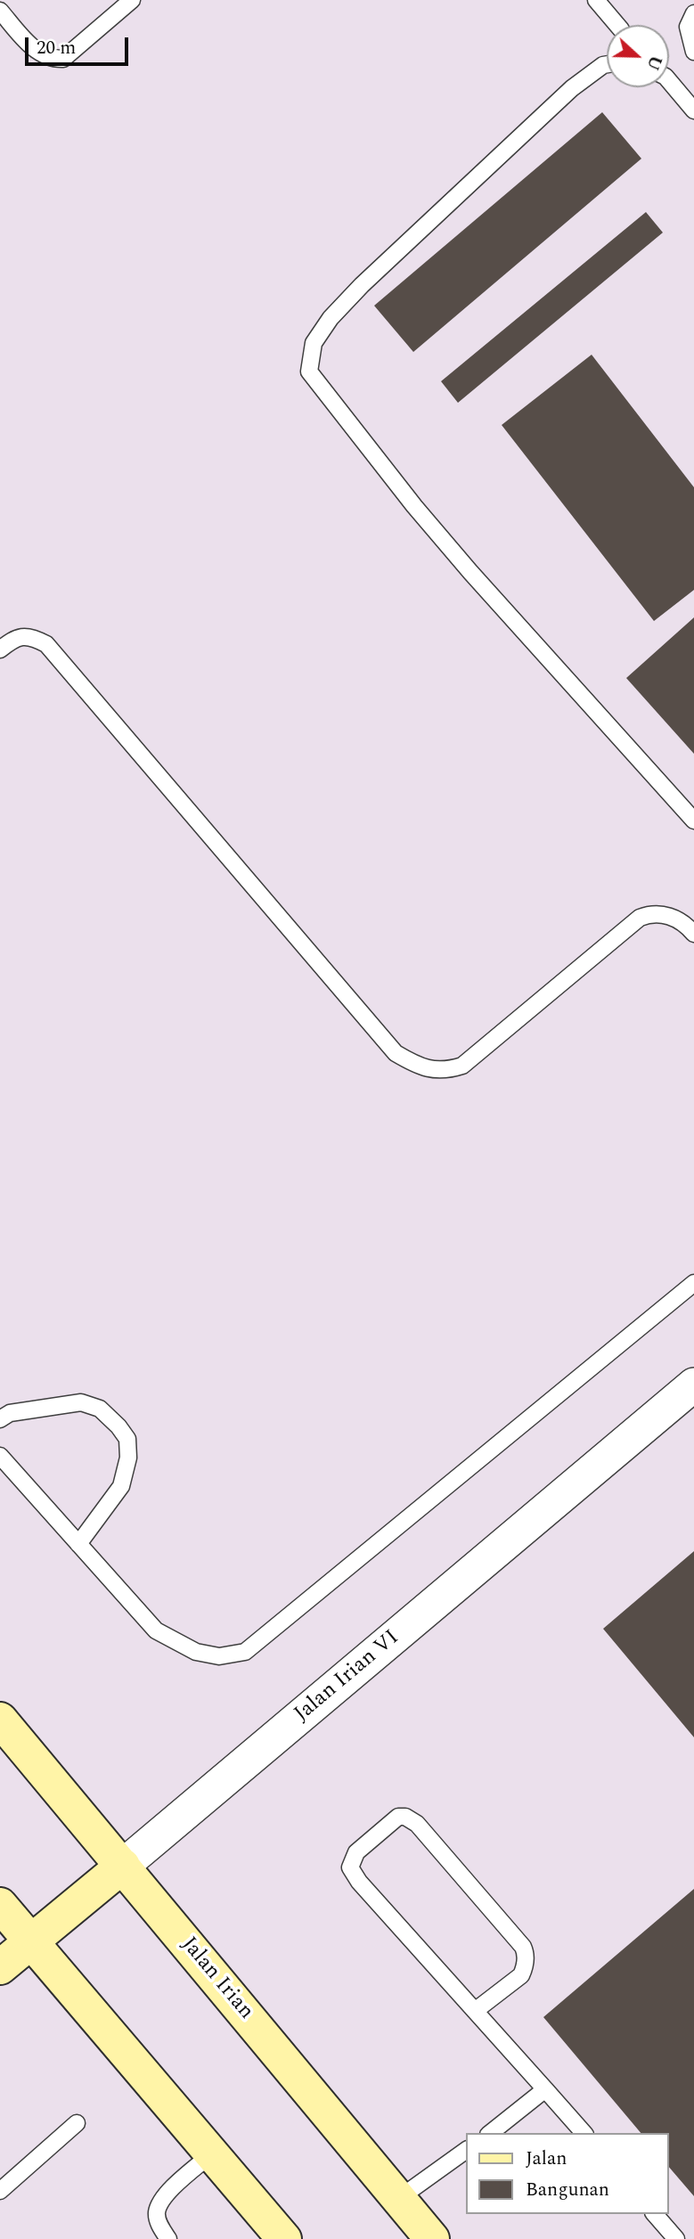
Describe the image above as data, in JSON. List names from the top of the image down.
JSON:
{
  "streets": {
    "street": ["Jalan Irian VI", "Jalan Irian"]
  },
  "crossings": [
    ["Jalan Irian VI", "Jalan Irian"]
  ],
  "legend": ["Jalan", "Bangunan"],
  "scale_bar": "20 m",
  "north": "right"
}
